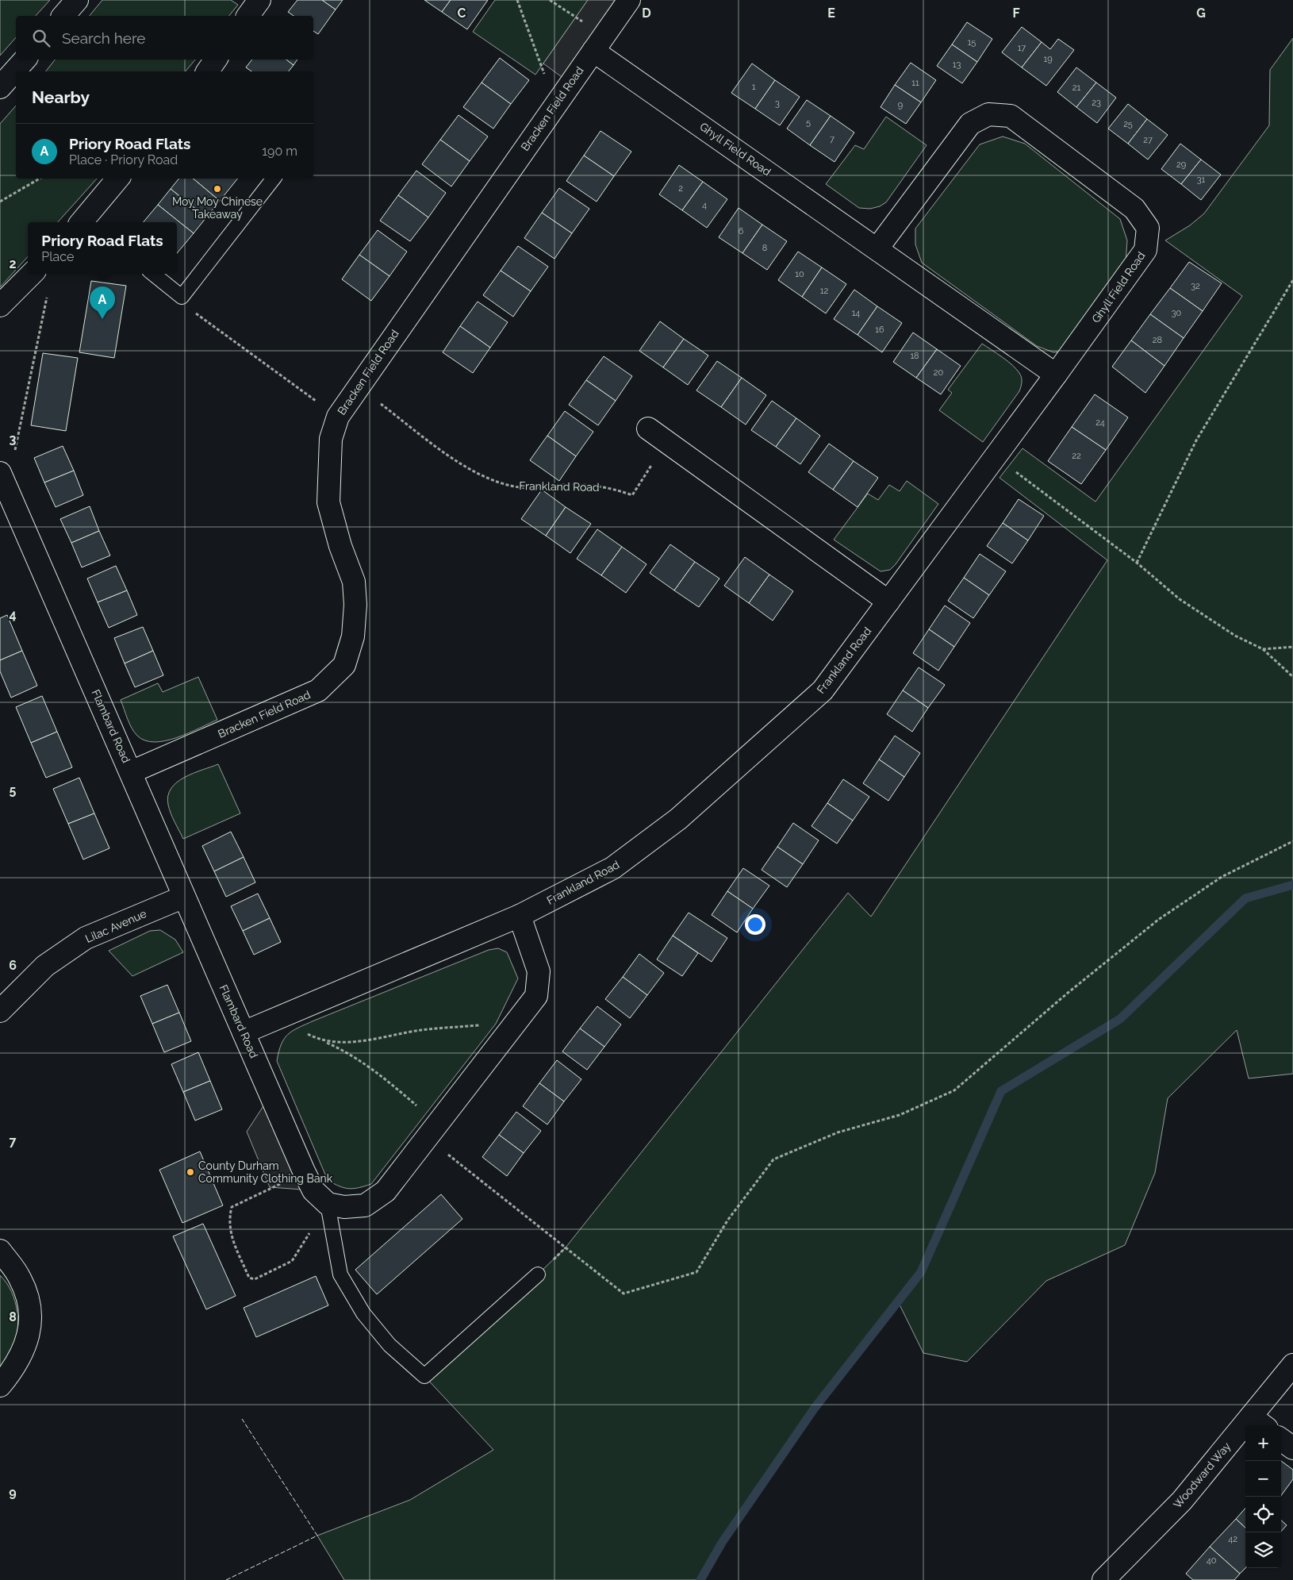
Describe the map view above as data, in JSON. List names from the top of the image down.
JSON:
{
  "streets": {
    "street": [
      "Bracken Field Road",
      "Ghyll Field Road",
      "Frankland Road",
      "Flambard Road",
      "Lilac Avenue",
      "Woodward Way"
    ]
  },
  "crossings": [
    ["Bracken Field Road", "Ghyll Field Road"],
    ["Bracken Field Road", "Frankland Road"],
    ["Bracken Field Road", "Flambard Road"],
    ["Ghyll Field Road", "Frankland Road"],
    ["Frankland Road", "Flambard Road"],
    ["Flambard Road", "Lilac Avenue"]
  ],
  "places": ["Moy Moy Chinese Takeaway", "County Durham Community Clothing Bank"],
  "house_numbers": [
    "15",
    "17",
    "19",
    "13",
    "11",
    "1",
    "21",
    "23",
    "3",
    "9",
    "5",
    "25",
    "7",
    "27",
    "29",
    "31",
    "2",
    "4",
    "6",
    "8",
    "10",
    "32",
    "12",
    "14",
    "30",
    "16",
    "28",
    "18",
    "20",
    "24",
    "22",
    "42",
    "40"
  ],
  "page": {
    "search": "Search here",
    "heading": "Nearby",
    "list": [
      {
        "mark": "A",
        "name": "Priory Road Flats",
        "note": "Place · Priory Road",
        "value": "190 m"
      }
    ],
    "popup": ["Priory Road Flats", "Place"],
    "pins": "A",
    "map_buttons": ["+", "−"]
  },
  "grid": {
    "columns": [
      "C",
      "D",
      "E",
      "F",
      "G"
    ],
    "rows": [
      "2",
      "3",
      "4",
      "5",
      "6",
      "7",
      "8",
      "9"
    ]
  }
}
